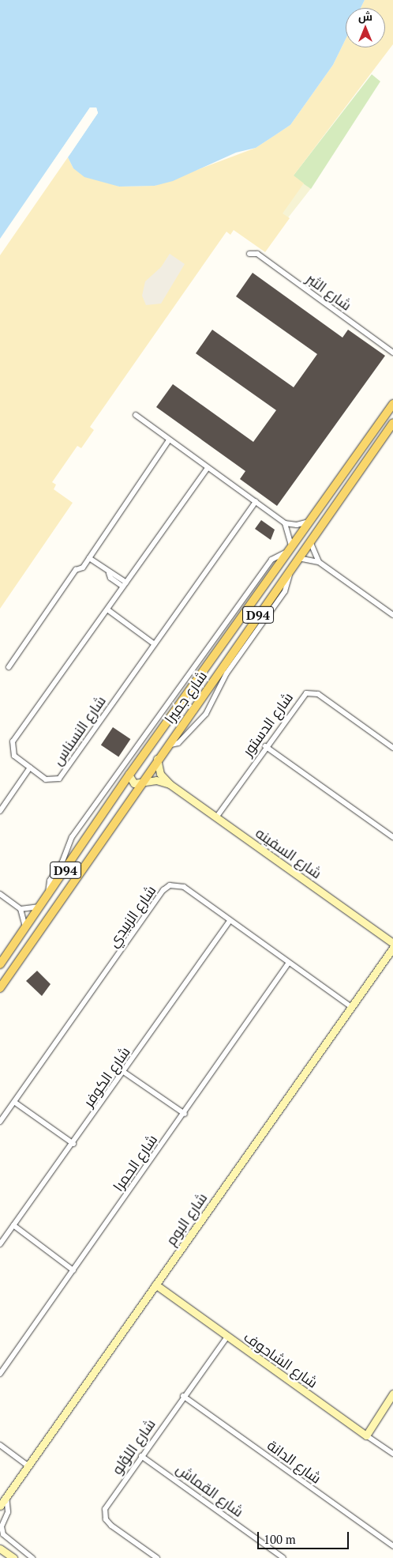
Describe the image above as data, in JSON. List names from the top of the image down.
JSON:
{
  "streets": {
    "main road": ["D94", "شارع جميرا"],
    "street": [
      "شارع الثبر",
      "شارع الدستور",
      "شارع النسناس",
      "شارع السفينه",
      "شارع الزبيدي",
      "شارع الكوفر",
      "شارع الحمرا",
      "شارع البوم",
      "شارع الشاحوف",
      "شارع اللؤلو",
      "شارع الدانة",
      "شارع القماش"
    ]
  },
  "crossings": [
    ["شارع جميرا", "شارع السفينه"],
    ["شارع الدستور", "شارع السفينه"],
    ["شارع الزبيدي", "شارع الكوفر"],
    ["شارع الزبيدي", "شارع الحمرا"],
    ["شارع الزبيدي", "شارع البوم"],
    ["شارع البوم", "شارع الشاحوف"],
    ["شارع الشاحوف", "شارع اللؤلو"],
    ["شارع اللؤلو", "شارع الدانة"],
    ["شارع اللؤلو", "شارع القماش"]
  ],
  "scale_bar": "100 m",
  "north": "top"
}
